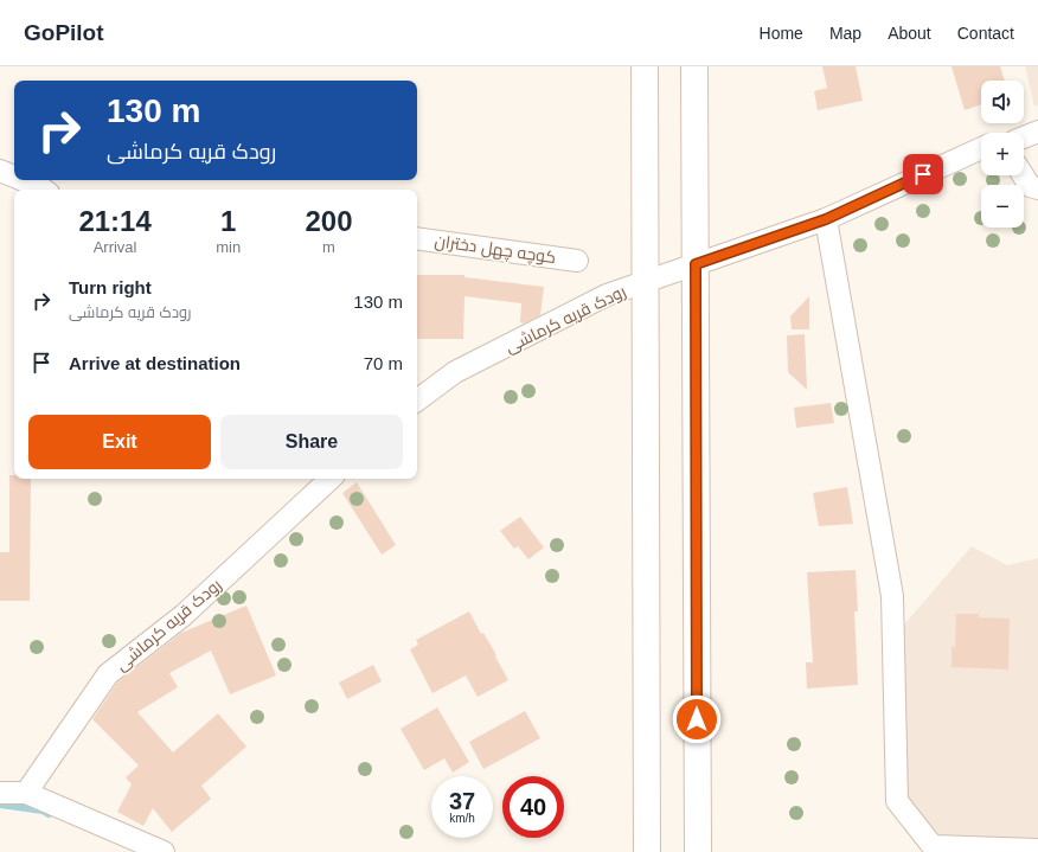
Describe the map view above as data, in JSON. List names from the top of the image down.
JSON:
{
  "streets": {
    "street": ["کوچه چهل دختران", "رودک قریه کرماشی"]
  },
  "page": {
    "header": "GoPilot",
    "nav": [
      "Home",
      "Map",
      "About",
      "Contact"
    ],
    "map_buttons": ["+", "−"],
    "turn": ["130 m", "رودک قریه کرماشی"],
    "eta": [
      "21:14",
      "Arrival",
      "1",
      "min",
      "200",
      "m"
    ],
    "list": [
      {
        "name": "Turn right",
        "note": "رودک قریه کرماشی",
        "value": "130 m"
      },
      {
        "name": "Arrive at destination",
        "value": "70 m"
      }
    ],
    "buttons": ["Exit", "Share"],
    "speed": "37 km/h",
    "limit": "40"
  }
}
